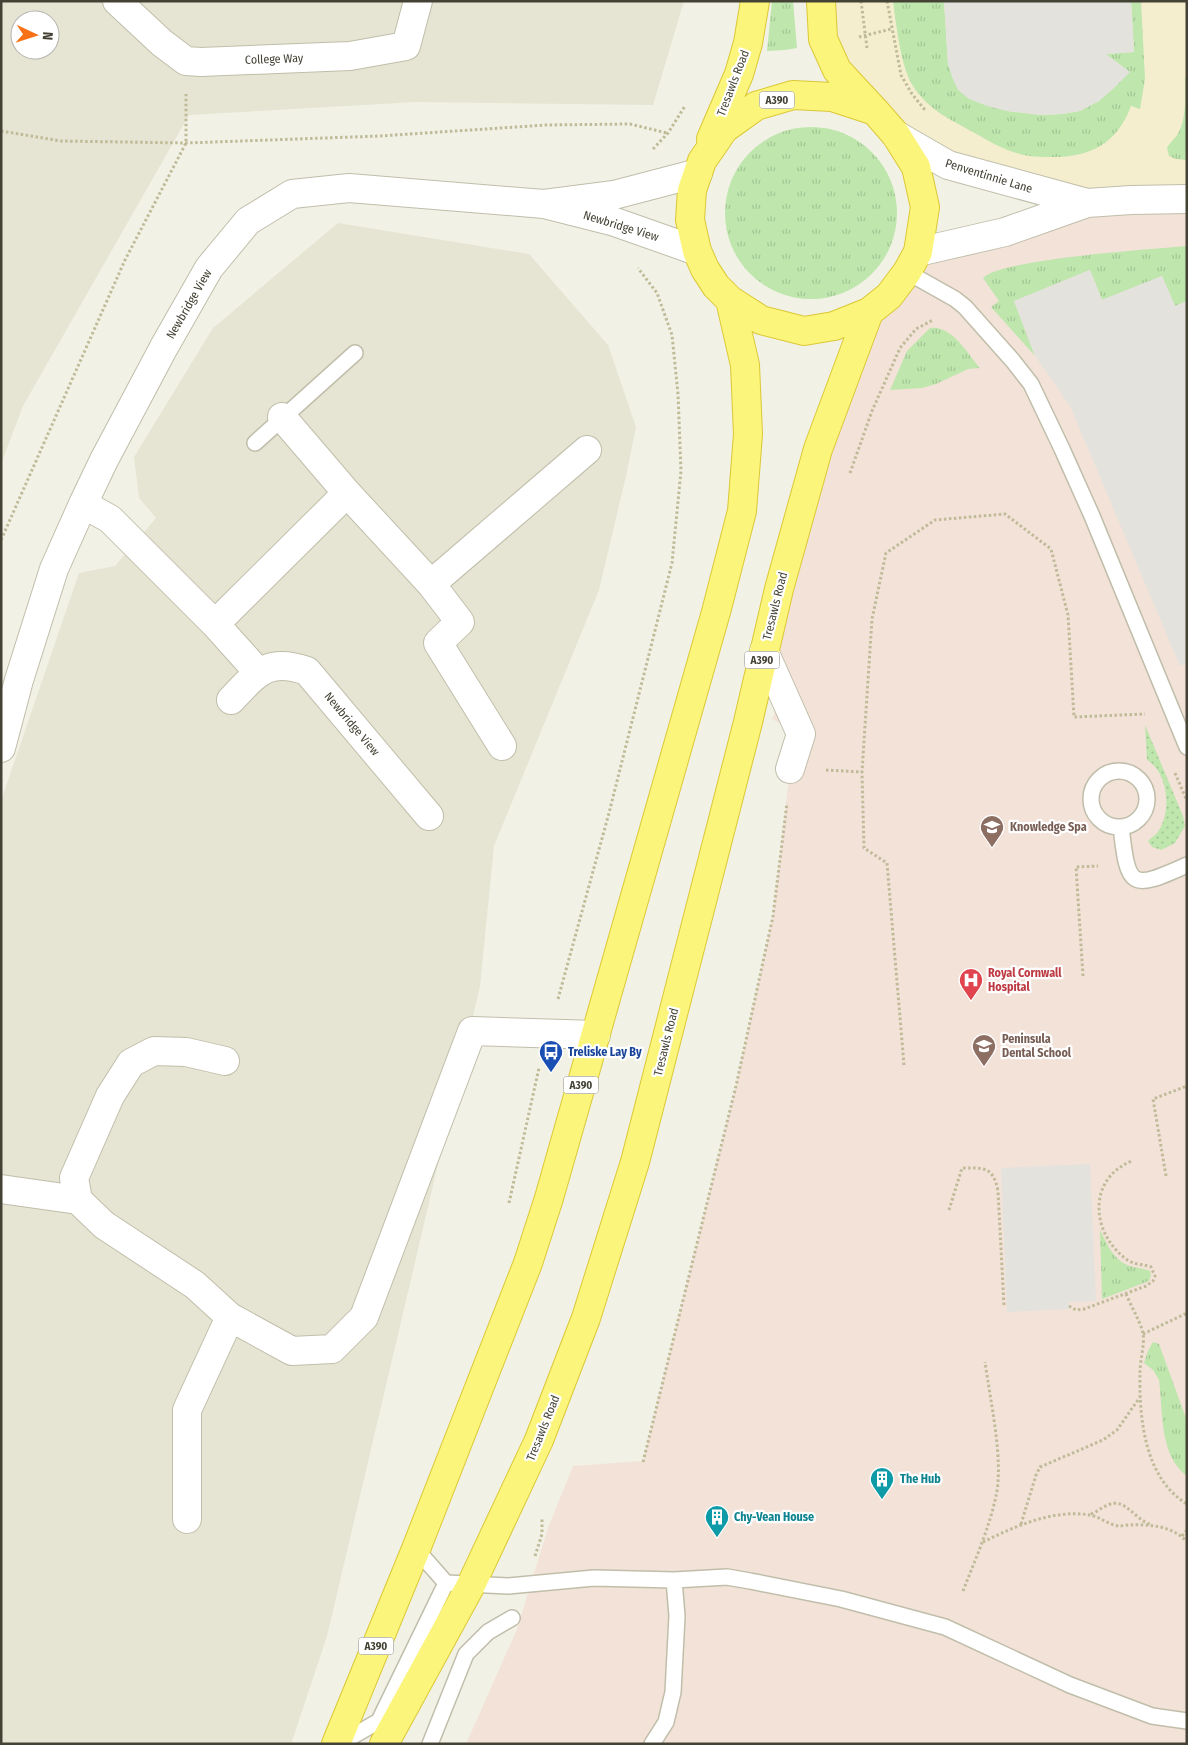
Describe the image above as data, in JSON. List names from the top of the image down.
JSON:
{
  "streets": {
    "highway": ["Tresawls Road", "A390"],
    "street": ["College Way", "Penventinnie Lane", "Newbridge View"]
  },
  "crossings": [
    ["Tresawls Road", "A390"],
    ["Tresawls Road", "Newbridge View"],
    ["A390", "Penventinnie Lane"],
    ["A390", "Newbridge View"]
  ],
  "places": {
    "school or university": ["Knowledge Spa", "Peninsula Dental School"],
    "hospital": ["Royal Cornwall Hospital"],
    "bus stop": ["Treliske Lay By"],
    "building": ["The Hub", "Chy-Vean House"]
  },
  "north": "right"
}
